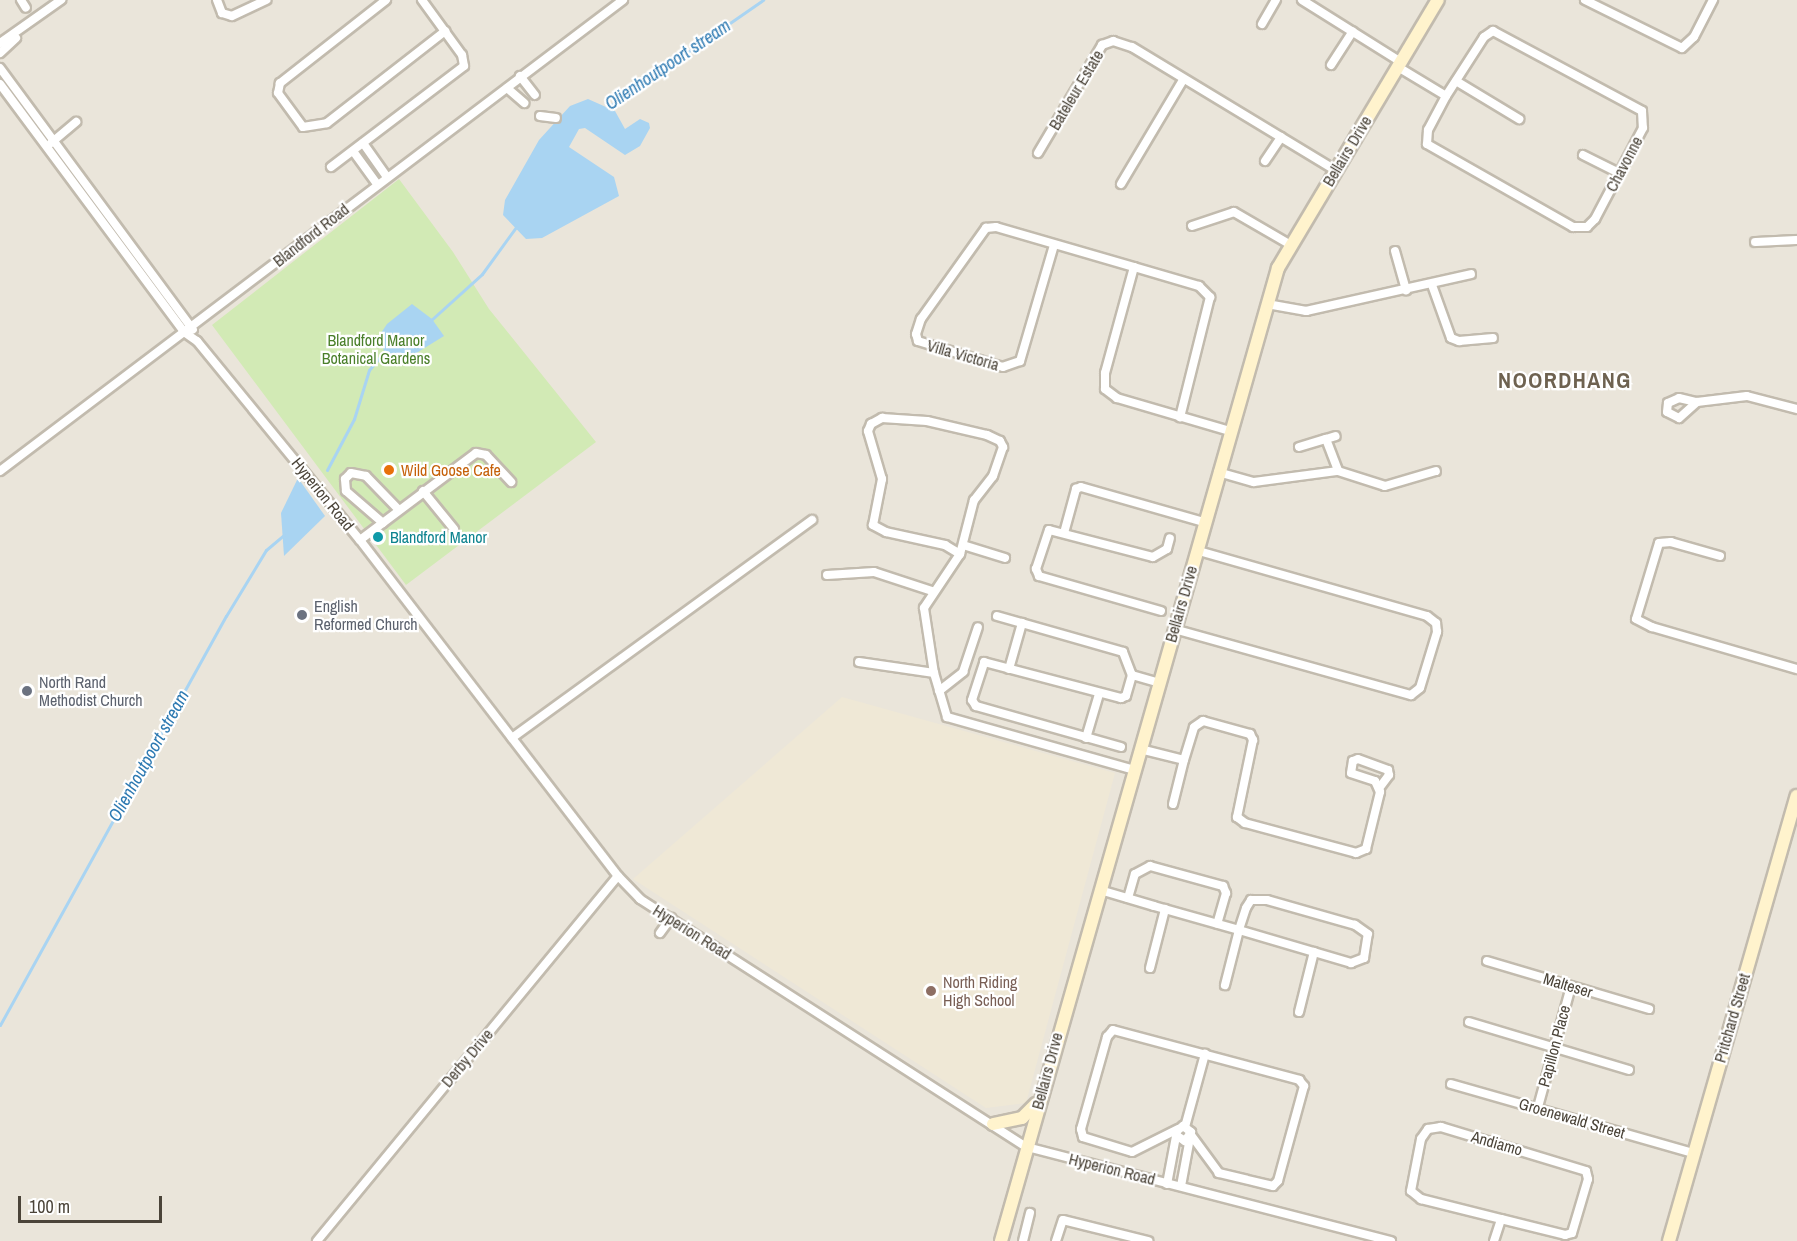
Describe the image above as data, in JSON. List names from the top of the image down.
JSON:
{
  "streets": {
    "street": [
      "Bateleur Estate",
      "Bellairs Drive",
      "Chavonne",
      "Blandford Road",
      "Villa Victoria",
      "Hyperion Road",
      "Malteser",
      "Pritchard Street",
      "Papillon Place",
      "Derby Drive",
      "Groenewald Street",
      "Andiamo"
    ]
  },
  "crossings": [
    ["Bateleur Estate", "Bellairs Drive"],
    ["Bellairs Drive", "Hyperion Road"],
    ["Blandford Road", "Hyperion Road"],
    ["Hyperion Road", "Derby Drive"],
    ["Malteser", "Papillon Place"],
    ["Pritchard Street", "Groenewald Street"],
    ["Papillon Place", "Groenewald Street"]
  ],
  "districts": ["NOORDHANG"],
  "water": ["Olienhoutpoort stream"],
  "parks": ["Blandford Manor Botanical Gardens"],
  "places": [
    "Wild Goose Cafe",
    "Blandford Manor",
    "English Reformed Church",
    "North Rand Methodist Church",
    "North Riding High School"
  ],
  "scale_bar": "100 m"
}
